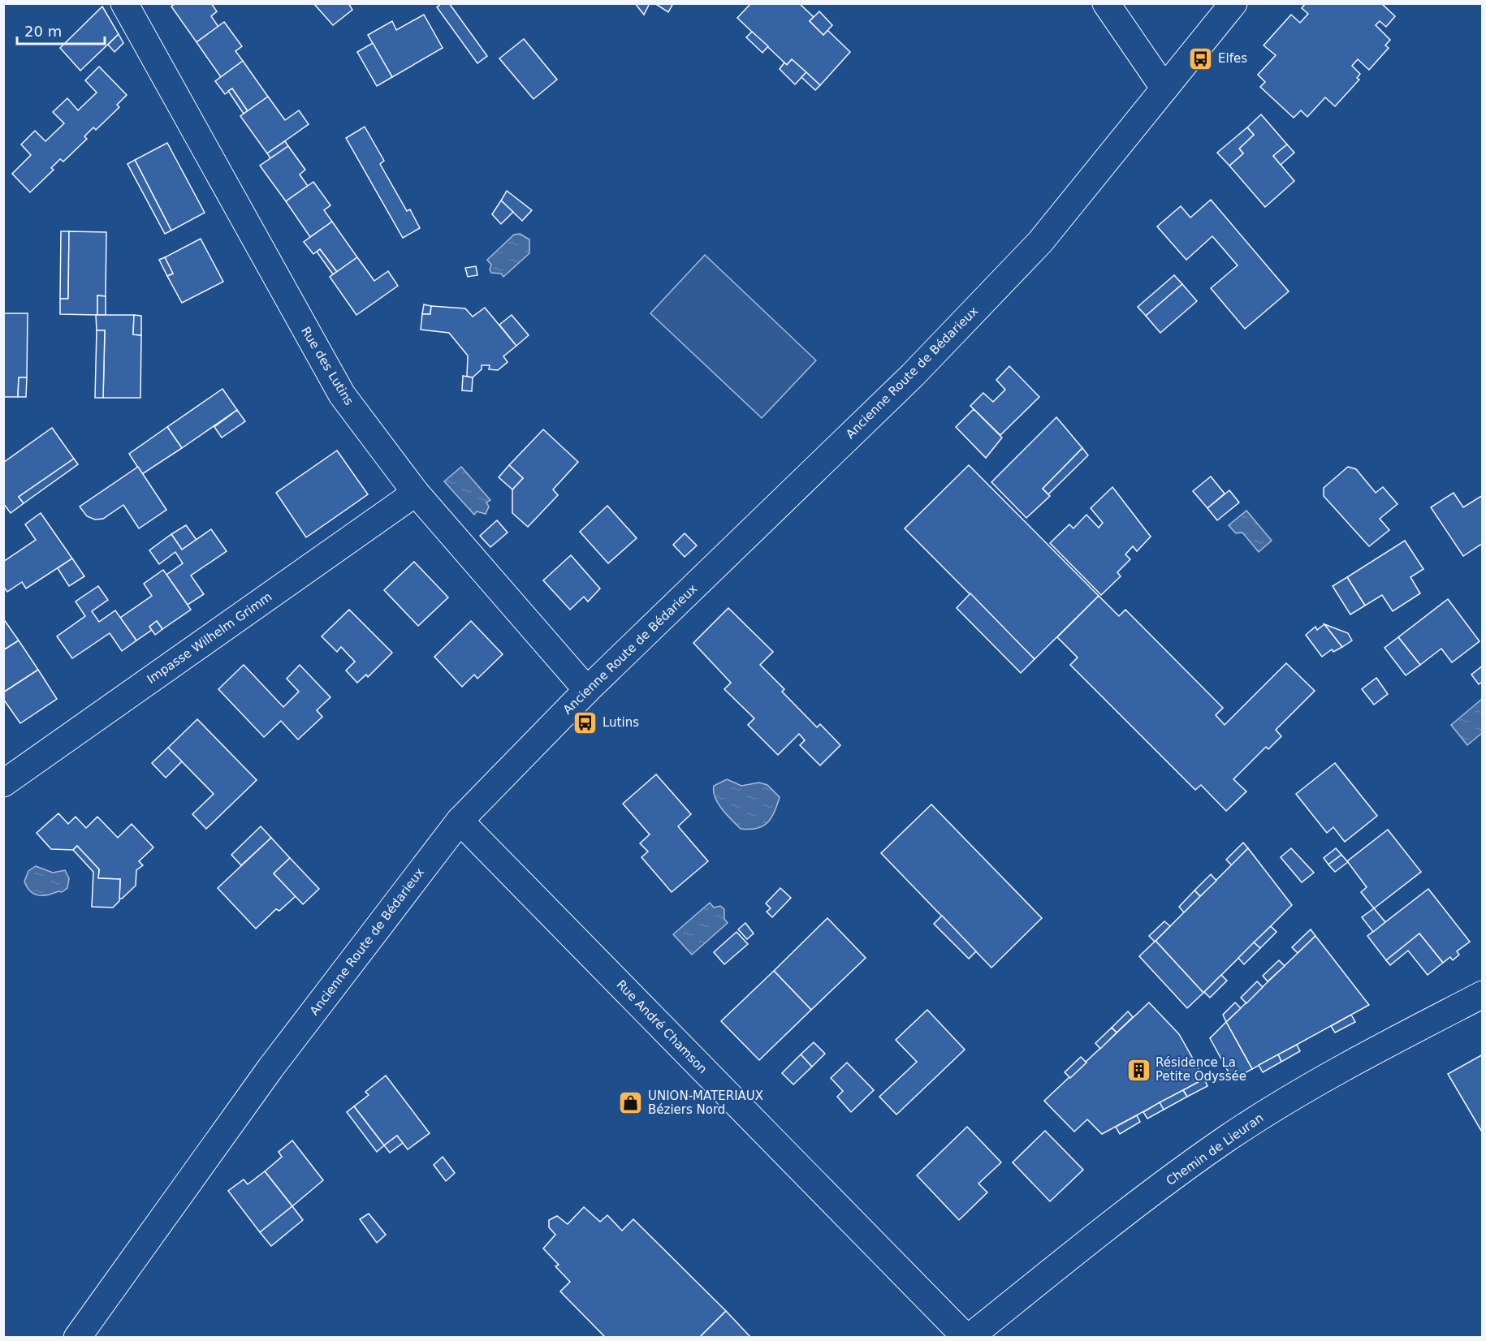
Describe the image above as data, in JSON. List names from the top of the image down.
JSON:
{
  "streets": {
    "street": [
      "Rue des Lutins",
      "Ancienne Route de Bédarieux",
      "Impasse Wilhelm Grimm",
      "Rue André Chamson",
      "Chemin de Lieuran"
    ]
  },
  "crossings": [
    ["Rue des Lutins", "Ancienne Route de Bédarieux"],
    ["Rue des Lutins", "Impasse Wilhelm Grimm"],
    ["Ancienne Route de Bédarieux", "Rue André Chamson"],
    ["Rue André Chamson", "Chemin de Lieuran"]
  ],
  "places": {
    "bus stop": ["Elfes", "Lutins"],
    "building": ["Résidence La Petite Odyssée"],
    "shop": ["UNION-MATERIAUX Béziers Nord"]
  },
  "scale_bar": "20 m"
}
